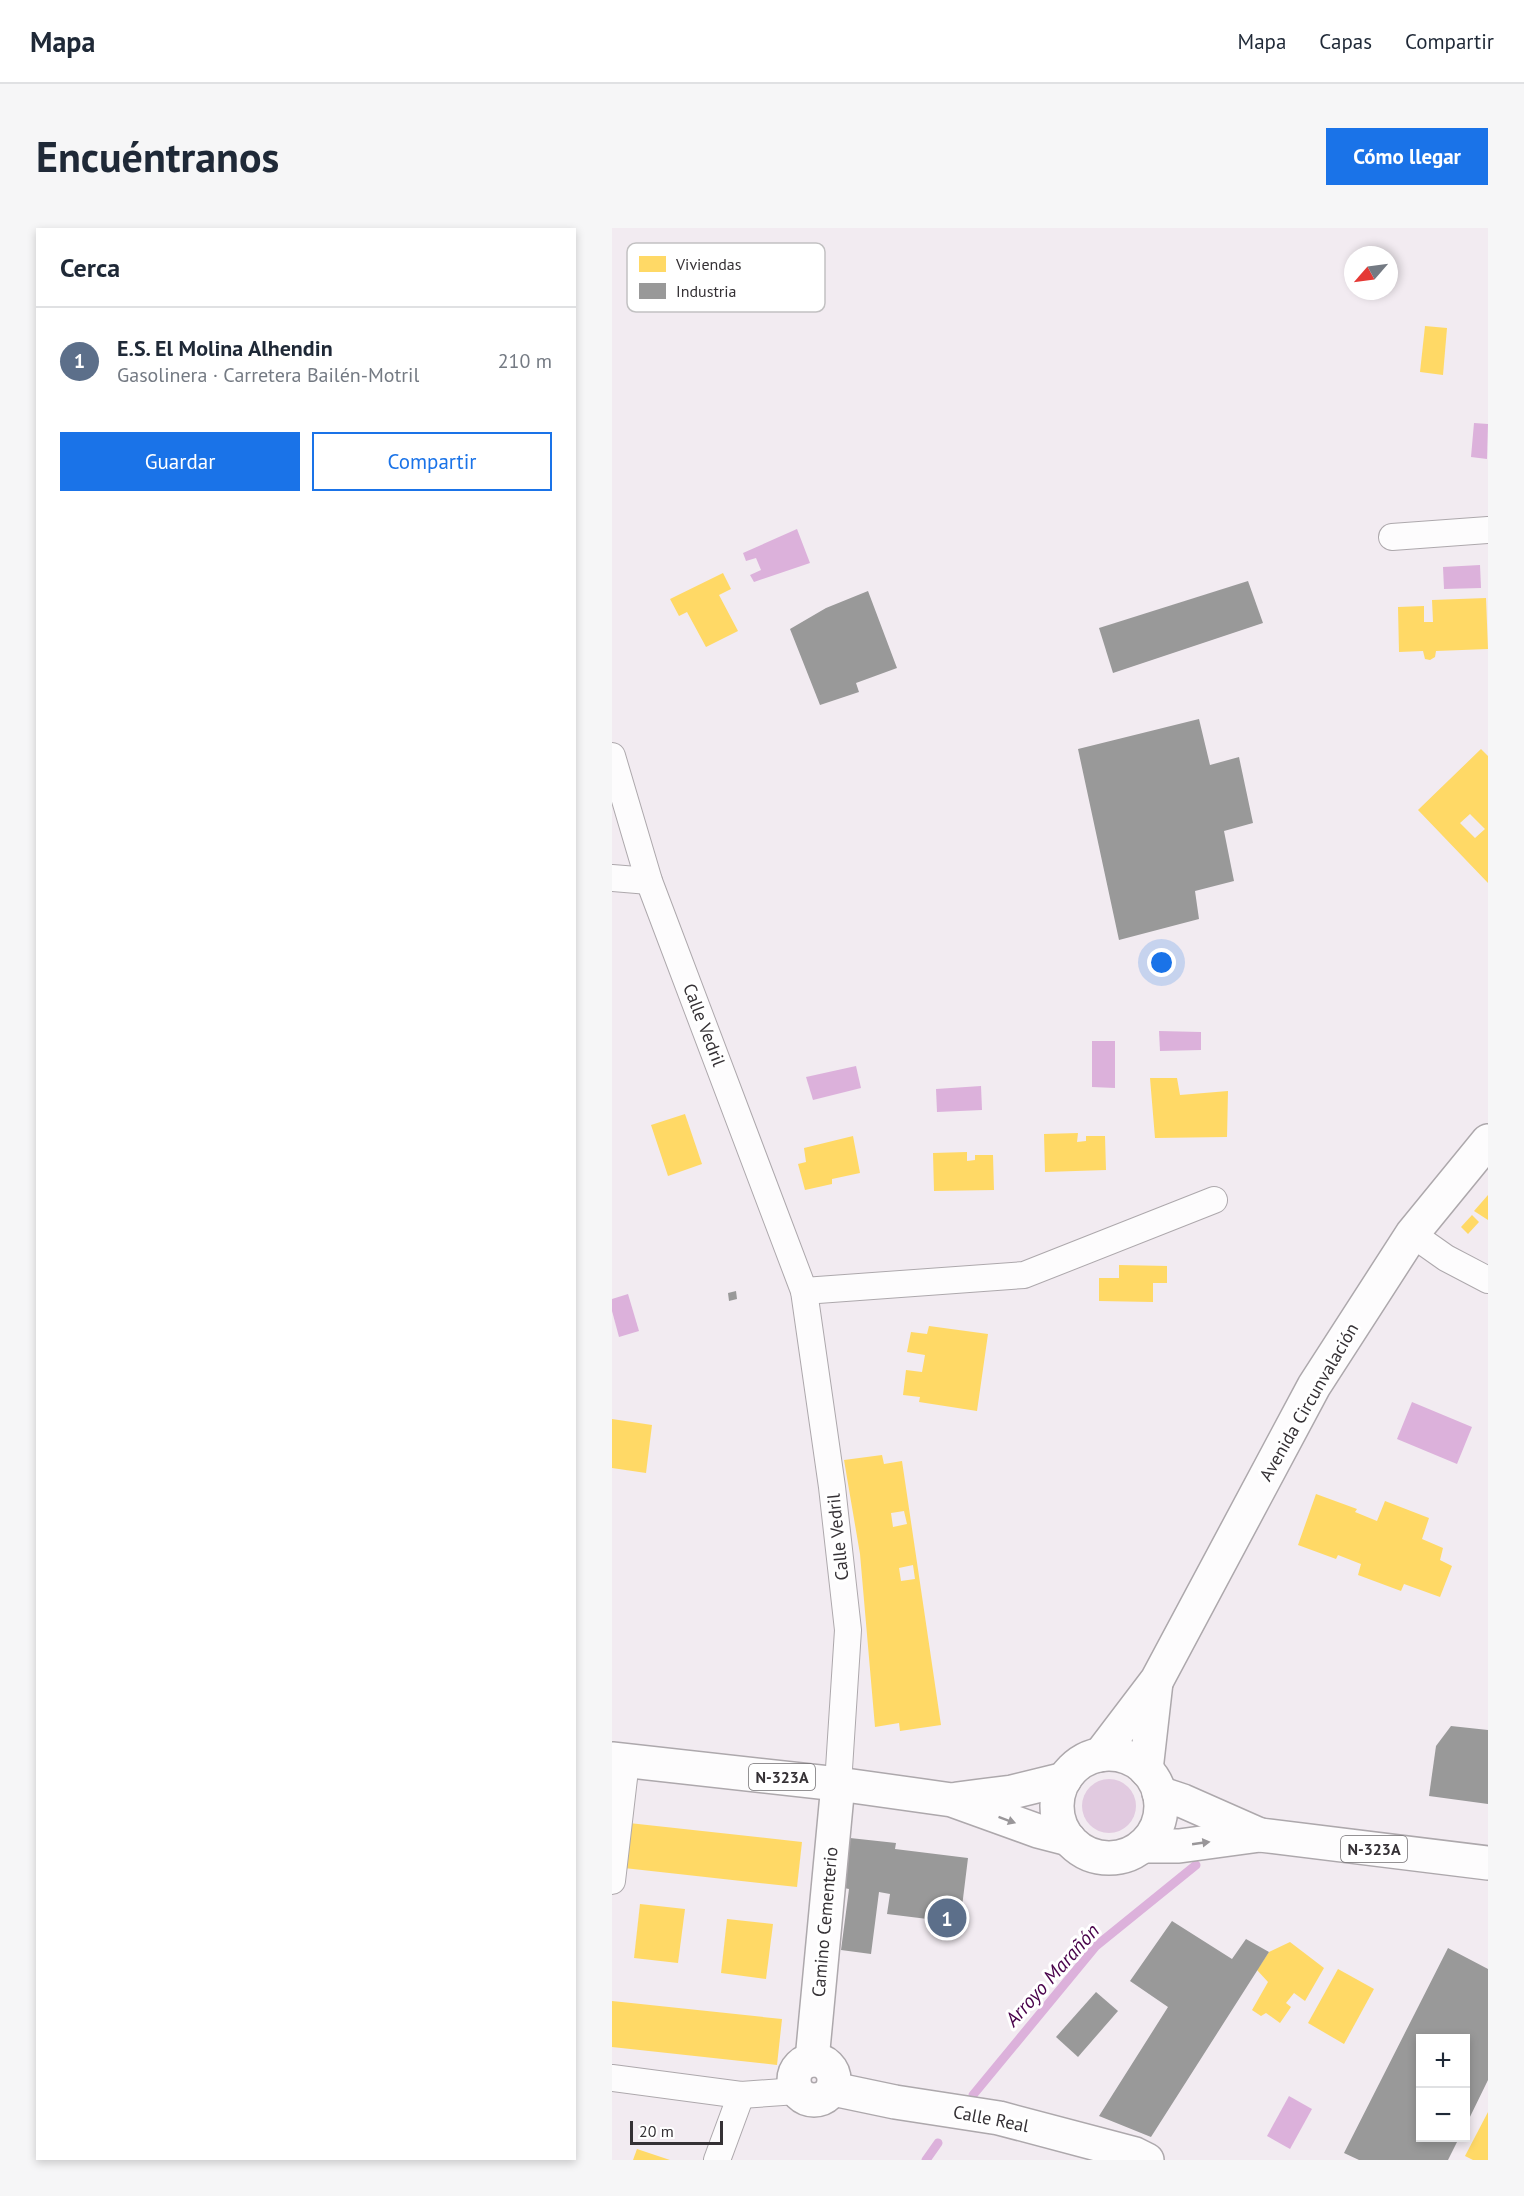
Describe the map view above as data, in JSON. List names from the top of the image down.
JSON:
{
  "streets": {
    "street": [
      "Calle Vedril",
      "Avenida Circunvalación",
      "N-323A",
      "Camino Cementerio",
      "Calle Real"
    ]
  },
  "crossings": [
    ["Calle Vedril", "N-323A"],
    ["Calle Vedril", "Camino Cementerio"],
    ["N-323A", "Camino Cementerio"],
    ["Camino Cementerio", "Calle Real"]
  ],
  "water": ["Arroyo Marañón"],
  "legend": ["Viviendas", "Industria"],
  "scale_bar": "20 m",
  "north": "bottom left",
  "page": {
    "header": "Mapa",
    "nav": ["Mapa", "Capas", "Compartir"],
    "buttons": [
      "Cómo llegar",
      ["Guardar", "Compartir"]
    ],
    "title": "Encuéntranos",
    "heading": "Cerca",
    "list": [
      {
        "mark": "1",
        "name": "E.S. El Molina Alhendin",
        "note": "Gasolinera · Carretera Bailén-Motril",
        "value": "210 m"
      }
    ],
    "pins": "1",
    "map_buttons": ["+", "−"],
    "scale": "20 m"
  }
}
